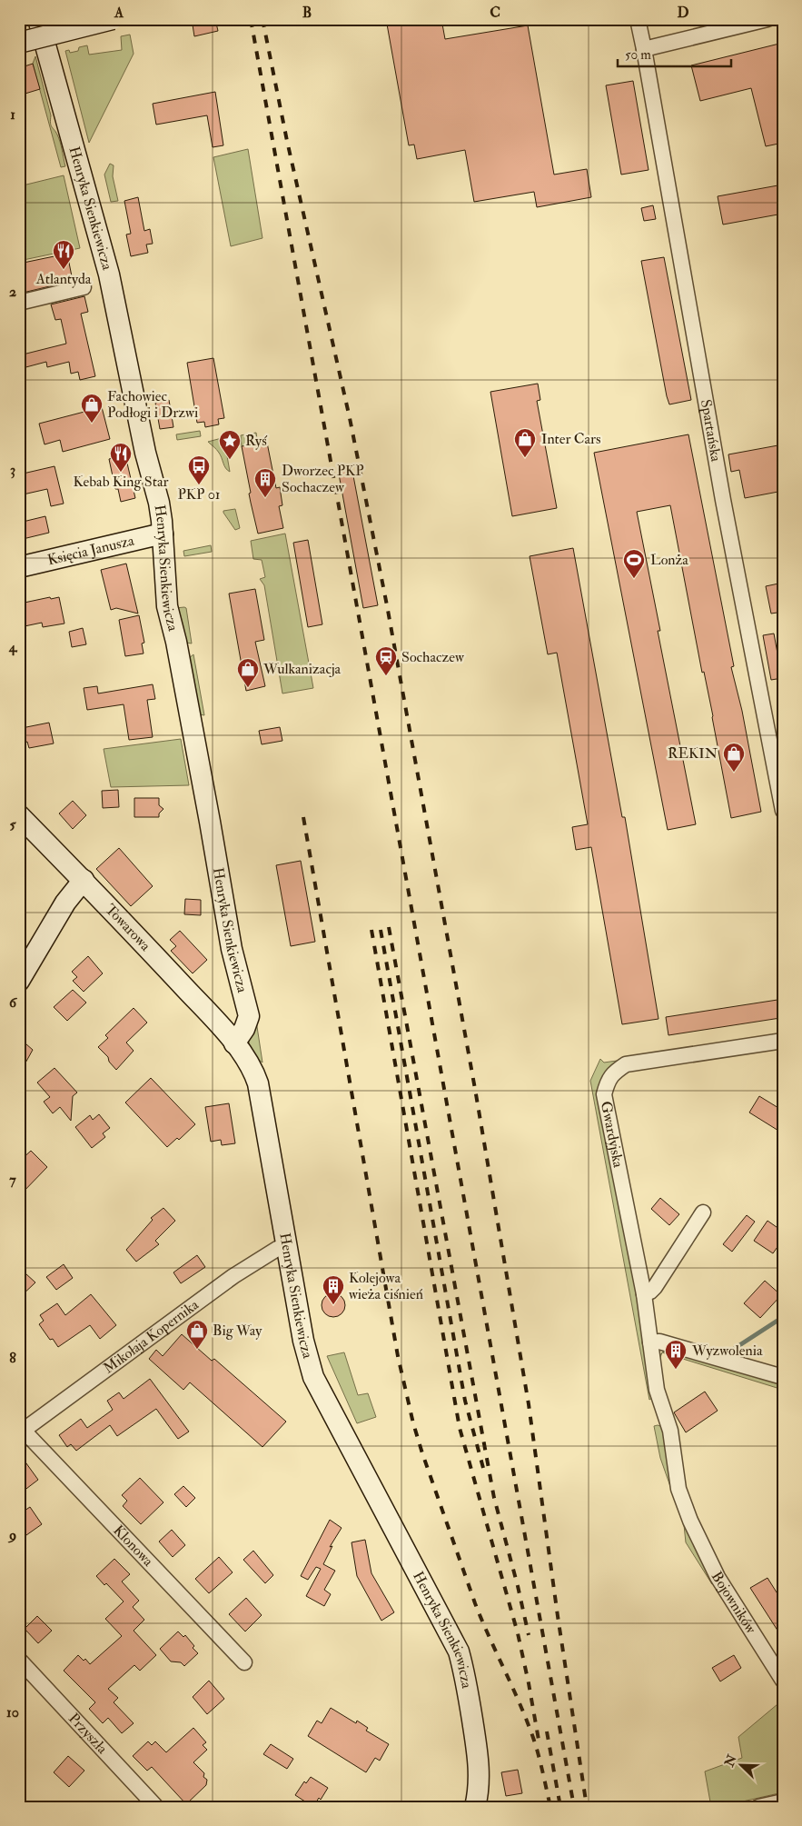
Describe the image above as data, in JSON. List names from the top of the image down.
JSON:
{
  "streets": {
    "street": [
      "Henryka Sienkiewicza",
      "Spartańska",
      "Księcia Janusza",
      "Towarowa",
      "Gwardyjska",
      "Mikołaja Kopernika",
      "Klonowa",
      "Bojowników",
      "Przyszła"
    ]
  },
  "crossings": [
    ["Henryka Sienkiewicza", "Księcia Janusza"],
    ["Henryka Sienkiewicza", "Towarowa"],
    ["Henryka Sienkiewicza", "Mikołaja Kopernika"],
    ["Gwardyjska", "Bojowników"],
    ["Mikołaja Kopernika", "Klonowa"]
  ],
  "places": {
    "restaurant": ["Atlantyda", "Kebab King Star"],
    "shop": [
      "Fachowiec Podłogi i Drzwi",
      "Inter Cars",
      "Wulkanizacja",
      "REKIN",
      "Big Way"
    ],
    "place": ["Ryś"],
    "bus stop": ["PKP 01"],
    "building": ["Dworzec PKP Sochaczew", "Kolejowa wieża ciśnień", "Wyzwolenia"],
    "sports": ["Lonża"],
    "station": ["Sochaczew"]
  },
  "scale_bar": "50 m",
  "north": "top left",
  "grid": {
    "columns": [
      "A",
      "B",
      "C",
      "D"
    ],
    "rows": [
      "1",
      "2",
      "3",
      "4",
      "5",
      "6",
      "7",
      "8",
      "9",
      "10"
    ]
  }
}
